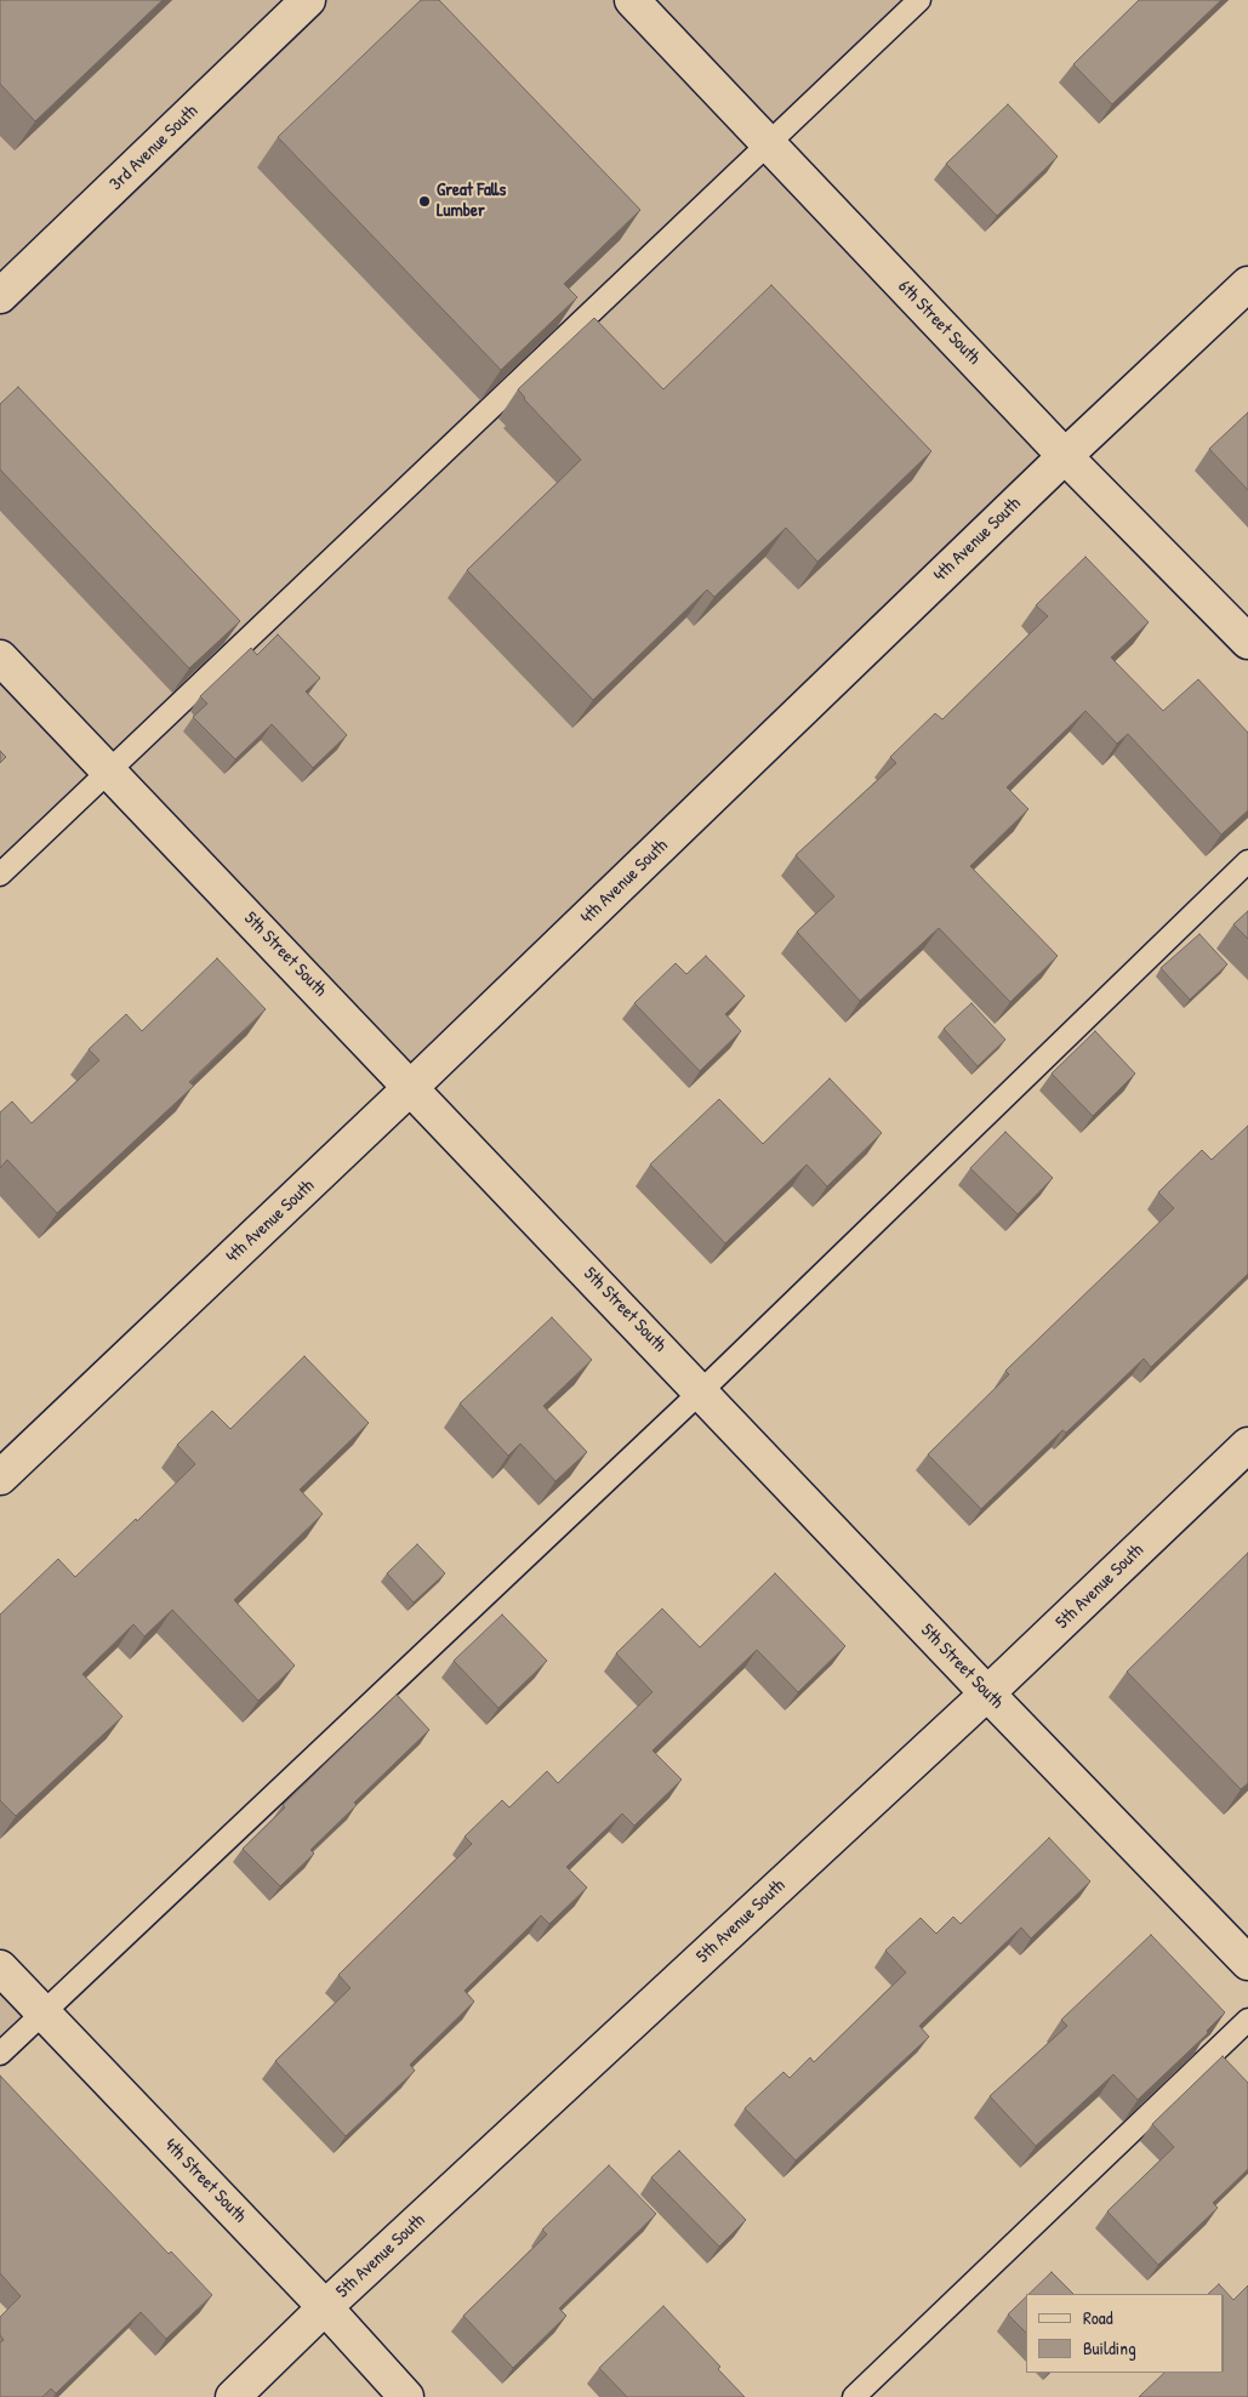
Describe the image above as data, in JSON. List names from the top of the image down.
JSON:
{
  "streets": {
    "street": [
      "3rd Avenue South",
      "6th Street South",
      "4th Avenue South",
      "5th Street South",
      "5th Avenue South",
      "4th Street South"
    ]
  },
  "crossings": [
    ["6th Street South", "4th Avenue South"],
    ["4th Avenue South", "5th Street South"],
    ["5th Street South", "5th Avenue South"],
    ["5th Avenue South", "4th Street South"]
  ],
  "places": ["Great Falls Lumber"],
  "legend": ["Road", "Building"]
}
